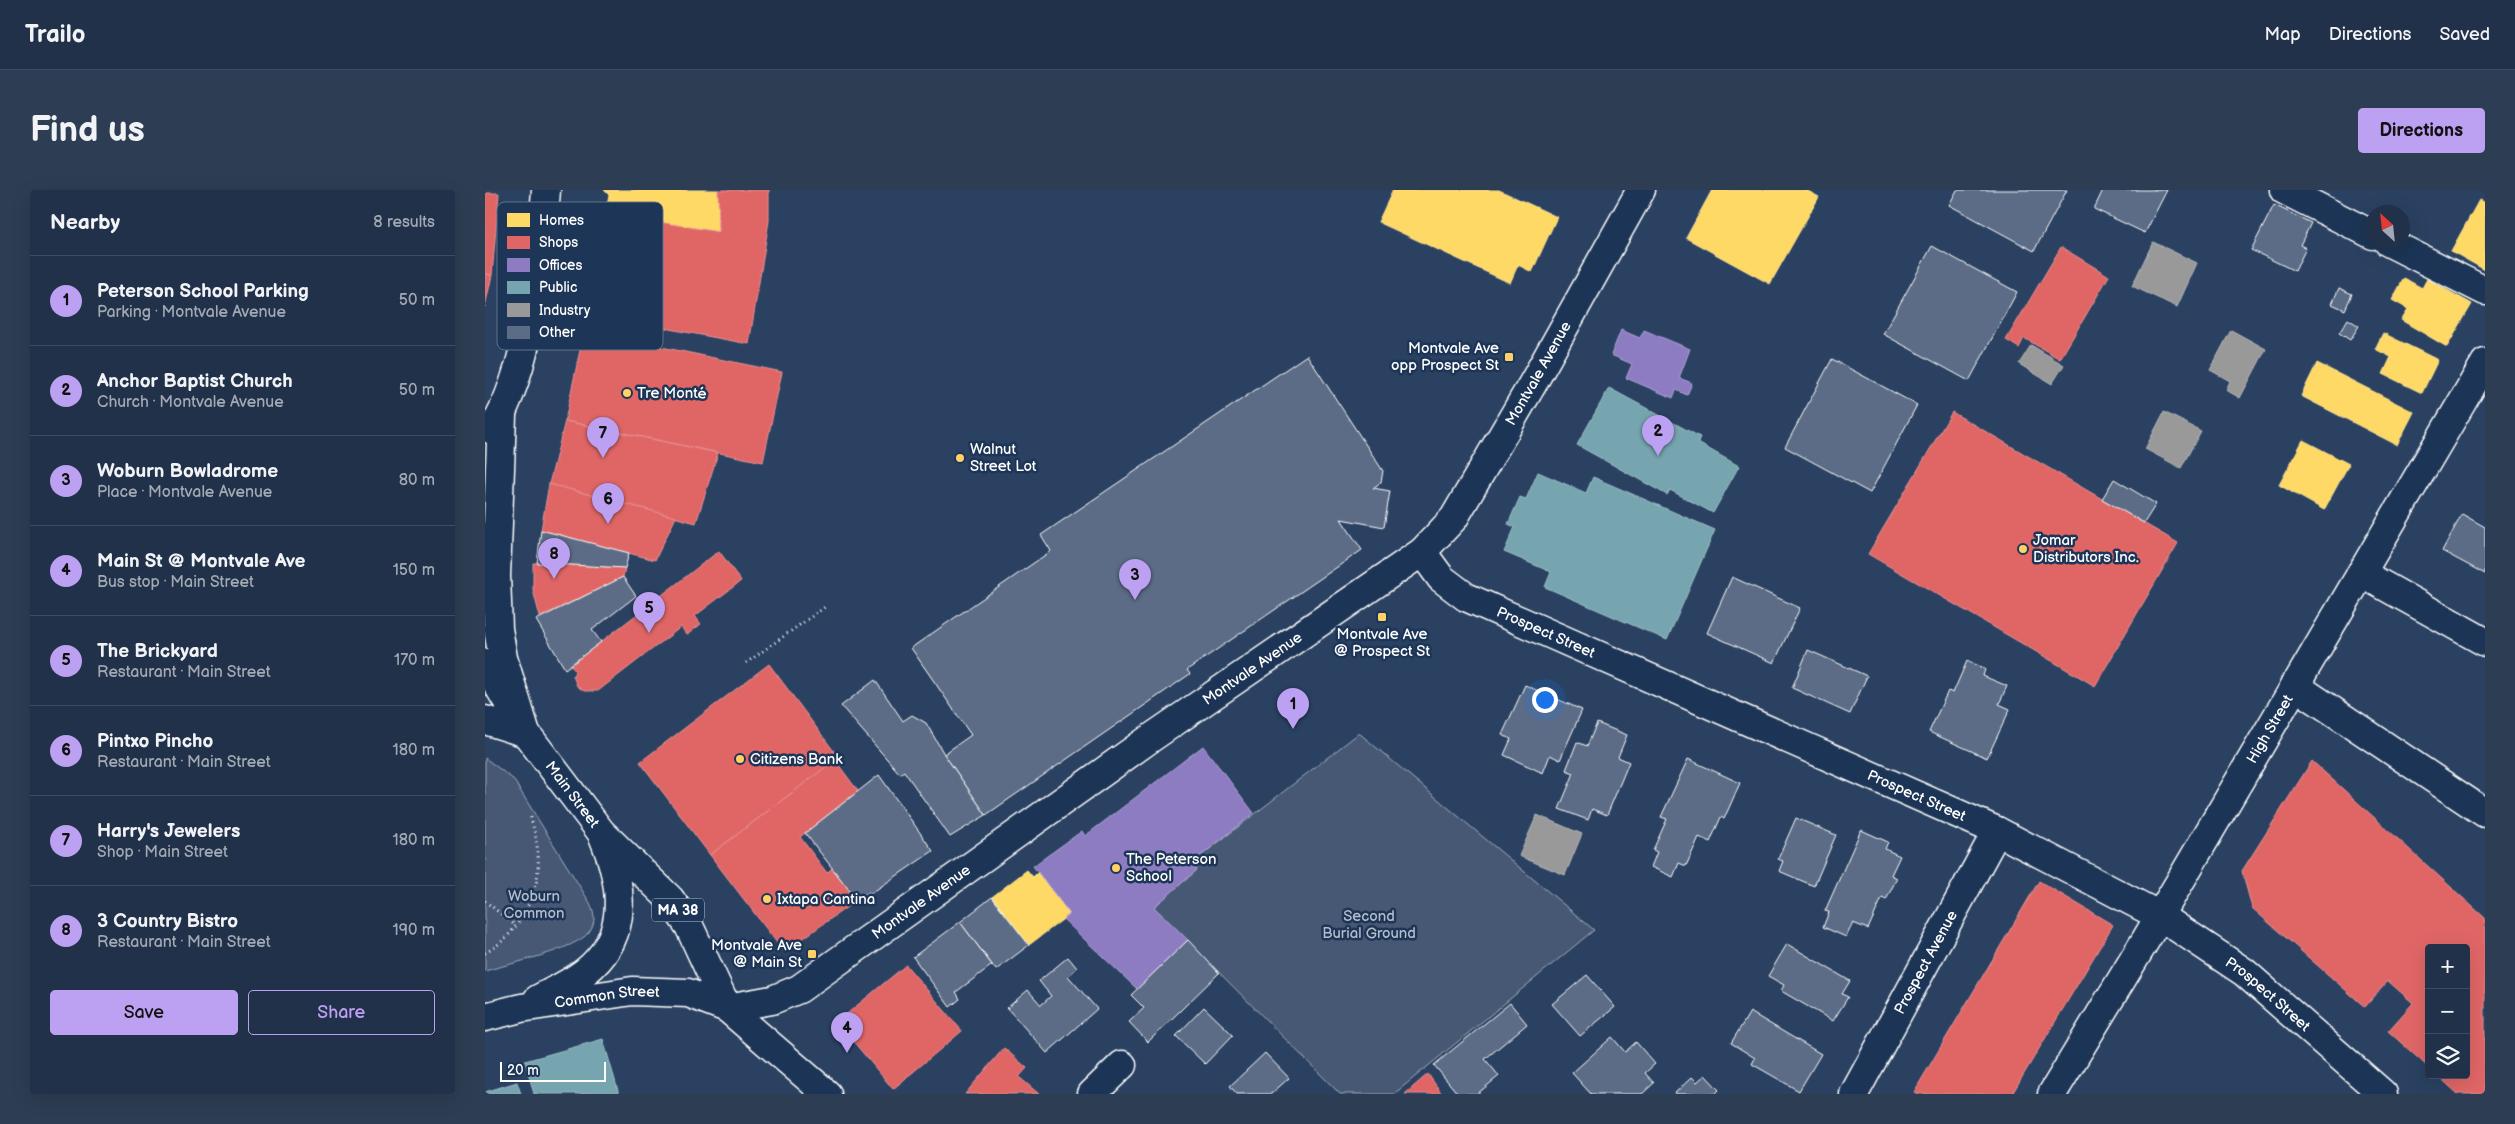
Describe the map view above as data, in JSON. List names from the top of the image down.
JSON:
{
  "streets": {
    "main road": [
      "Montvale Avenue",
      "Prospect Street",
      "High Street",
      "Main Street",
      "MA 38",
      "Prospect Avenue",
      "Common Street"
    ]
  },
  "crossings": [
    ["Montvale Avenue", "Prospect Street"],
    ["Montvale Avenue", "Main Street"],
    ["Montvale Avenue", "Common Street"],
    ["Prospect Street", "High Street"],
    ["Prospect Street", "Prospect Avenue"],
    ["Main Street", "Common Street"]
  ],
  "parks": ["Woburn Common", "Second Burial Ground"],
  "places": {
    "transit": ["Montvale Ave opp Prospect St", "Montvale Ave @ Prospect St", "Montvale Ave @ Main St"],
    "other": [
      "Tre Monté",
      "Walnut Street Lot",
      "Jomar Distributors Inc.",
      "Citizens Bank",
      "The Peterson School",
      "Ixtapa Cantina"
    ]
  },
  "legend": [
    "Homes",
    "Shops",
    "Offices",
    "Public",
    "Industry",
    "Other"
  ],
  "scale_bar": "20 m",
  "north": "top left",
  "page": {
    "header": "Trailo",
    "nav": ["Map", "Directions", "Saved"],
    "buttons": [
      "Directions",
      ["Save", "Share"]
    ],
    "title": "Find us",
    "heading": ["Nearby", "8 results"],
    "list": [
      {
        "mark": "1",
        "name": "Peterson School Parking",
        "note": "Parking · Montvale Avenue",
        "value": "50 m"
      },
      {
        "mark": "2",
        "name": "Anchor Baptist Church",
        "note": "Church · Montvale Avenue",
        "value": "50 m"
      },
      {
        "mark": "3",
        "name": "Woburn Bowladrome",
        "note": "Place · Montvale Avenue",
        "value": "80 m"
      },
      {
        "mark": "4",
        "name": "Main St @ Montvale Ave",
        "note": "Bus stop · Main Street",
        "value": "150 m"
      },
      {
        "mark": "5",
        "name": "The Brickyard",
        "note": "Restaurant · Main Street",
        "value": "170 m"
      },
      {
        "mark": "6",
        "name": "Pintxo Pincho",
        "note": "Restaurant · Main Street",
        "value": "180 m"
      },
      {
        "mark": "7",
        "name": "Harry's Jewelers",
        "note": "Shop · Main Street",
        "value": "180 m"
      },
      {
        "mark": "8",
        "name": "3 Country Bistro",
        "note": "Restaurant · Main Street",
        "value": "190 m"
      }
    ],
    "pins": [
      "2",
      "7",
      "6",
      "8",
      "3",
      "5",
      "1",
      "4"
    ],
    "map_buttons": ["+", "−"],
    "scale": "20 m"
  }
}
